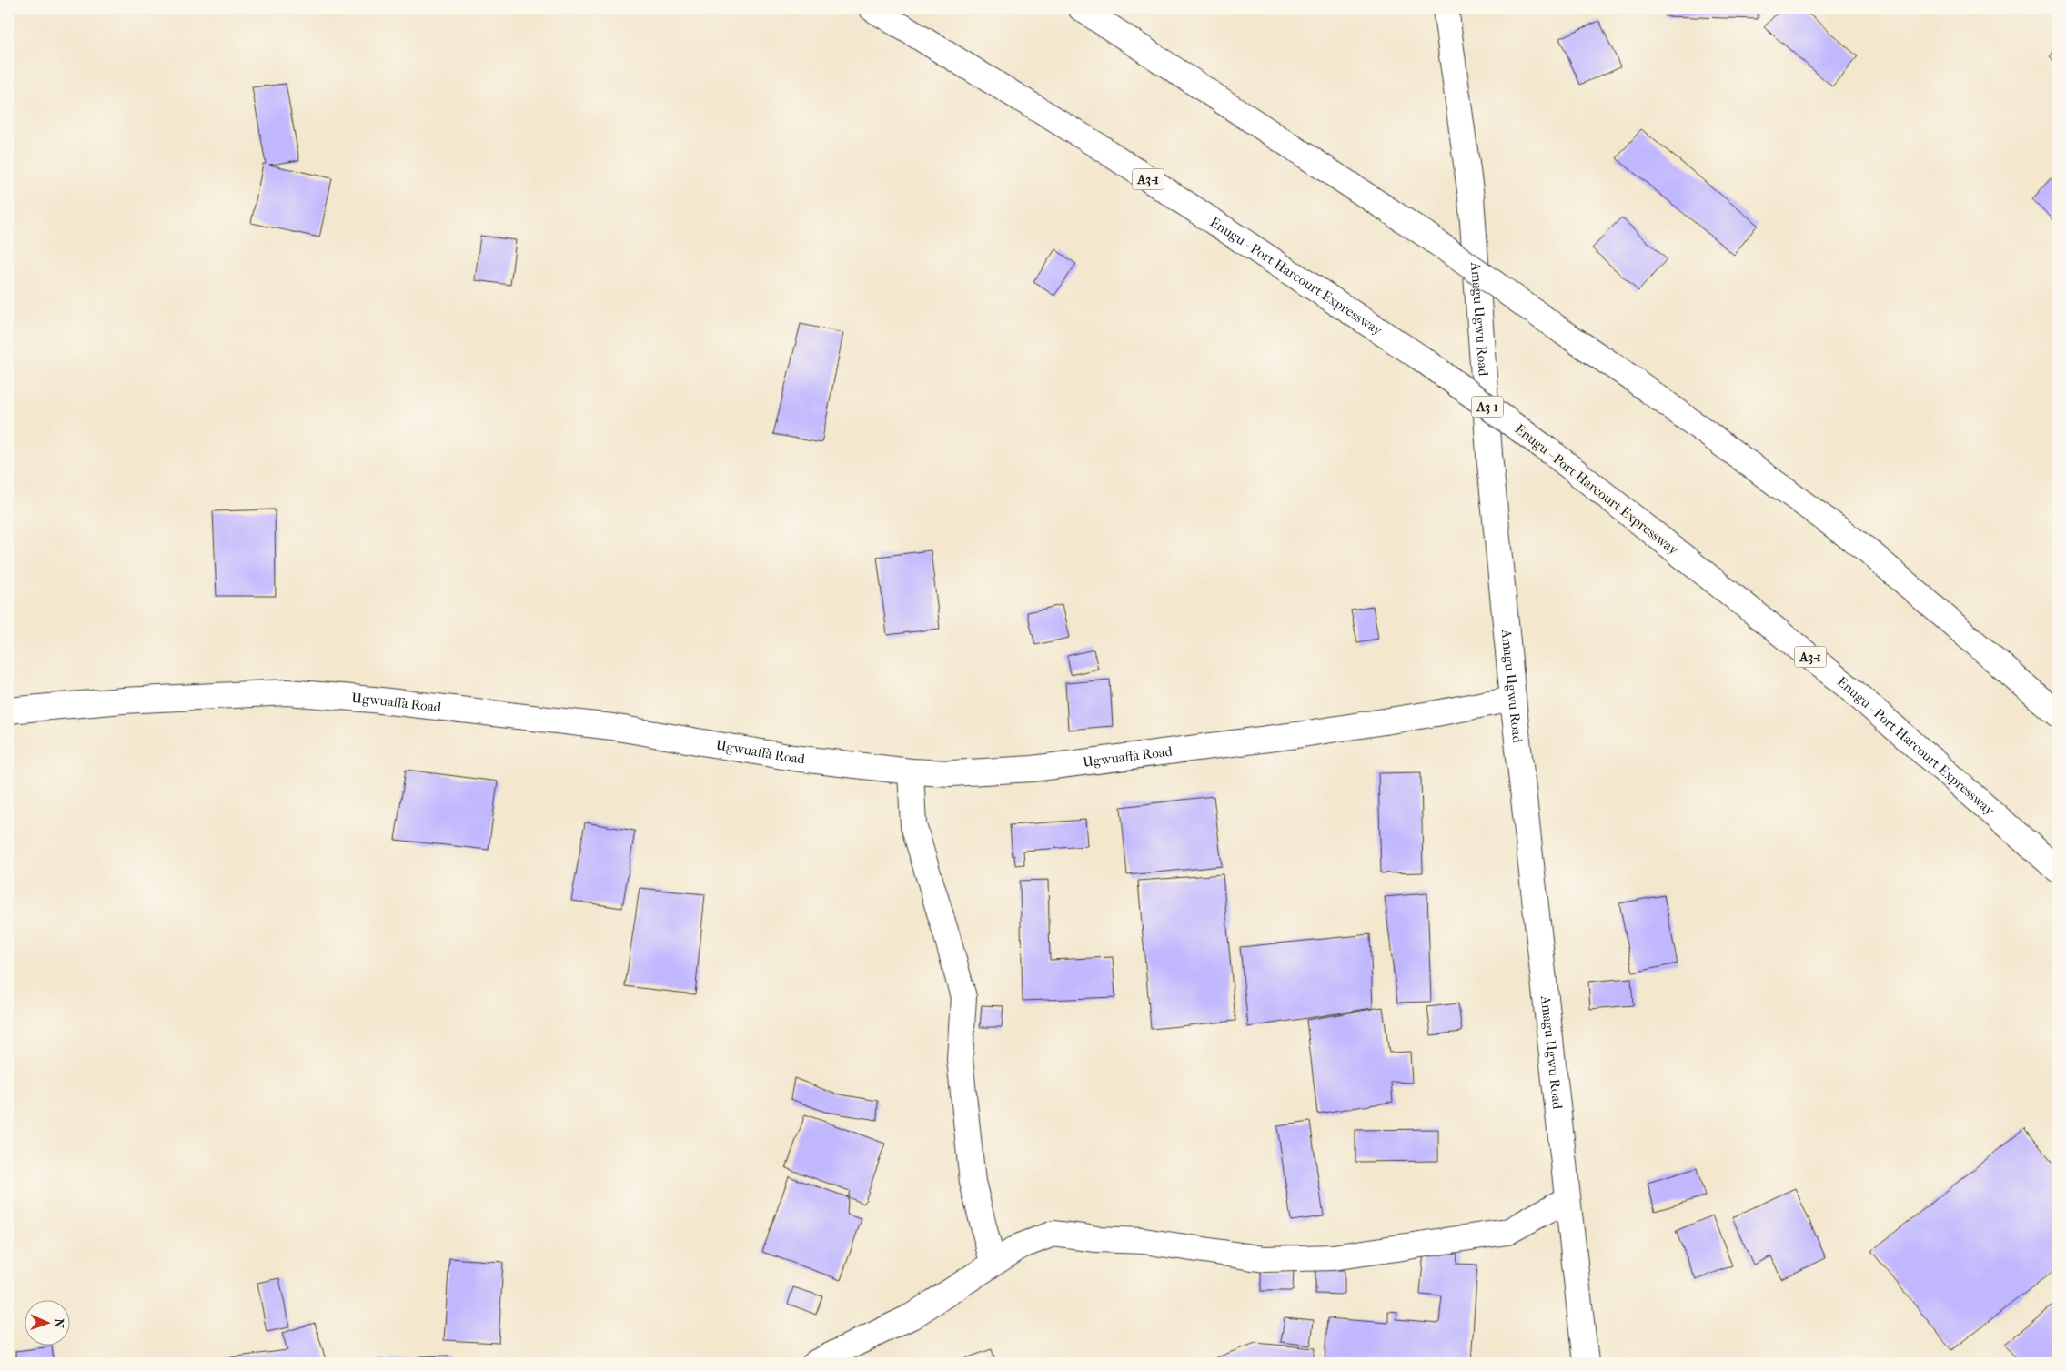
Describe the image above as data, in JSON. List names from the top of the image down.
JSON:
{
  "streets": {
    "main road": [
      "A3-1",
      "Enugu - Port Harcourt Expressway",
      "Amagu Ugwu Road",
      "Ugwuaffa Road"
    ]
  },
  "crossings": [
    ["Amagu Ugwu Road", "Ugwuaffa Road"]
  ],
  "north": "right"
}
